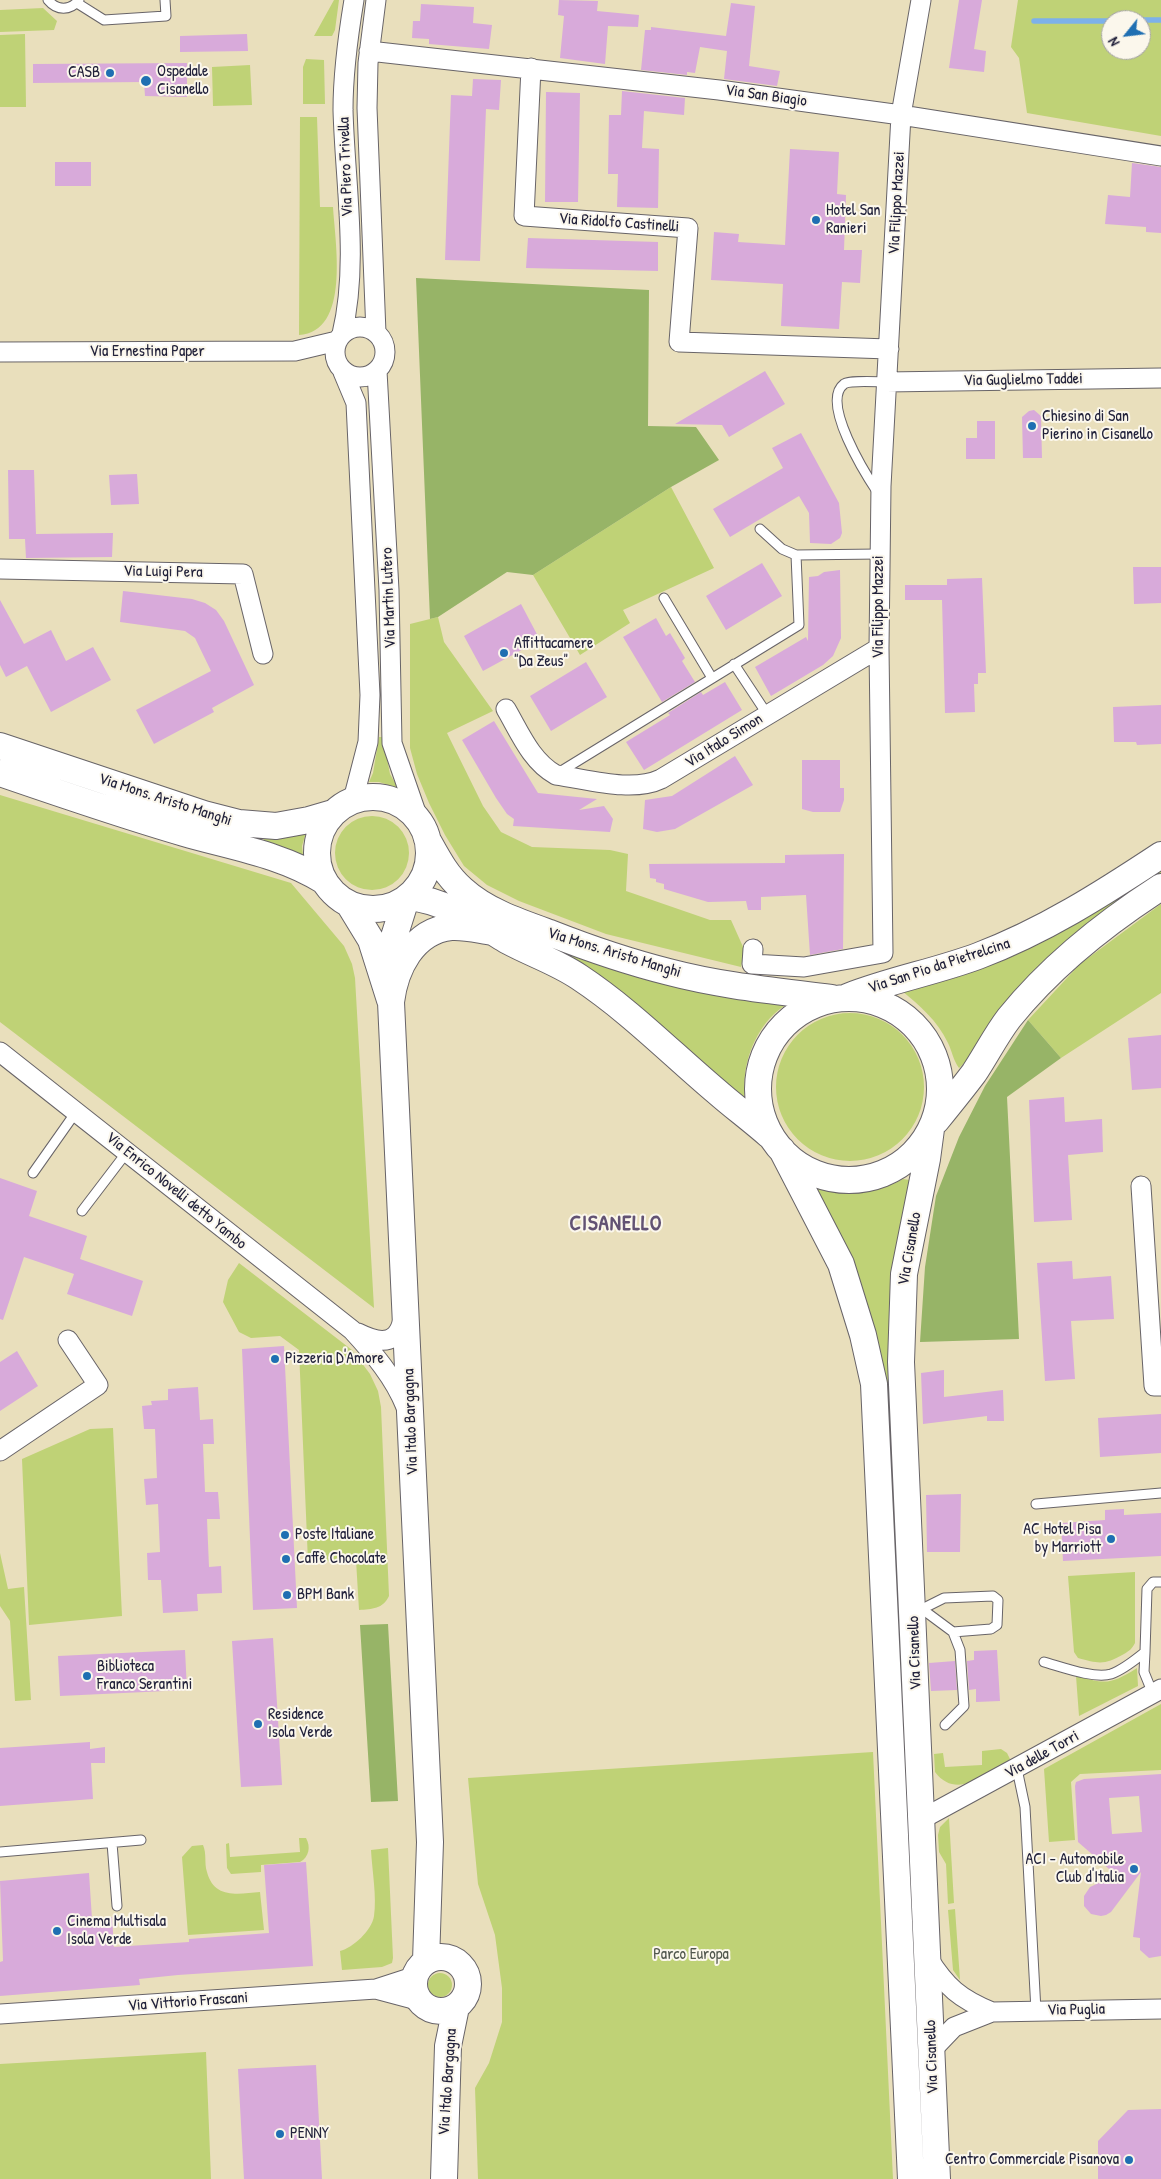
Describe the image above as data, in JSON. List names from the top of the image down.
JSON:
{
  "streets": {
    "main road": [
      "Via Mons. Aristo Manghi",
      "Via San Pio da Pietrelcina",
      "Via Cisanello",
      "Via Italo Bargagna"
    ],
    "street": [
      "Via San Biagio",
      "Via Piero Trivella",
      "Via Filippo Mazzei",
      "Via Ridolfo Castinelli",
      "Via Ernestina Paper",
      "Via Guglielmo Taddei",
      "Via Luigi Pera",
      "Via Martin Lutero",
      "Via Italo Simon",
      "Via Enrico Novelli detto Yambo",
      "Via delle Torri",
      "Via Vittorio Frascani",
      "Via Puglia"
    ]
  },
  "crossings": [
    ["Via San Biagio", "Via Piero Trivella"],
    ["Via San Biagio", "Via Filippo Mazzei"],
    ["Via San Biagio", "Via Ridolfo Castinelli"],
    ["Via Piero Trivella", "Via Ernestina Paper"],
    ["Via Piero Trivella", "Via Martin Lutero"],
    ["Via Filippo Mazzei", "Via Ridolfo Castinelli"],
    ["Via Filippo Mazzei", "Via Guglielmo Taddei"],
    ["Via Filippo Mazzei", "Via Italo Simon"],
    ["Via Ernestina Paper", "Via Martin Lutero"],
    ["Via Martin Lutero", "Via Mons. Aristo Manghi"],
    ["Via Martin Lutero", "Via Italo Bargagna"],
    ["Via Mons. Aristo Manghi", "Via San Pio da Pietrelcina"],
    ["Via Mons. Aristo Manghi", "Via Cisanello"],
    ["Via Mons. Aristo Manghi", "Via Italo Bargagna"],
    ["Via San Pio da Pietrelcina", "Via Cisanello"],
    ["Via Enrico Novelli detto Yambo", "Via Italo Bargagna"],
    ["Via Cisanello", "Via delle Torri"],
    ["Via Cisanello", "Via Puglia"],
    ["Via Italo Bargagna", "Via Vittorio Frascani"]
  ],
  "districts": ["CISANELLO"],
  "parks": ["Parco Europa"],
  "places": [
    "CASB",
    "Ospedale Cisanello",
    "Hotel San Ranieri",
    "Chiesino di San Pierino in Cisanello",
    "Affittacamere \"Da Zeus\"",
    "Pizzeria D'Amore",
    "Poste Italiane",
    "AC Hotel Pisa by Marriott",
    "Caffè Chocolate",
    "BPM Bank",
    "Biblioteca Franco Serantini",
    "Residence Isola Verde",
    "ACI - Automobile Club d'Italia",
    "Cinema Multisala Isola Verde",
    "PENNY",
    "Centro Commerciale Pisanova"
  ],
  "north": "bottom left"
}
